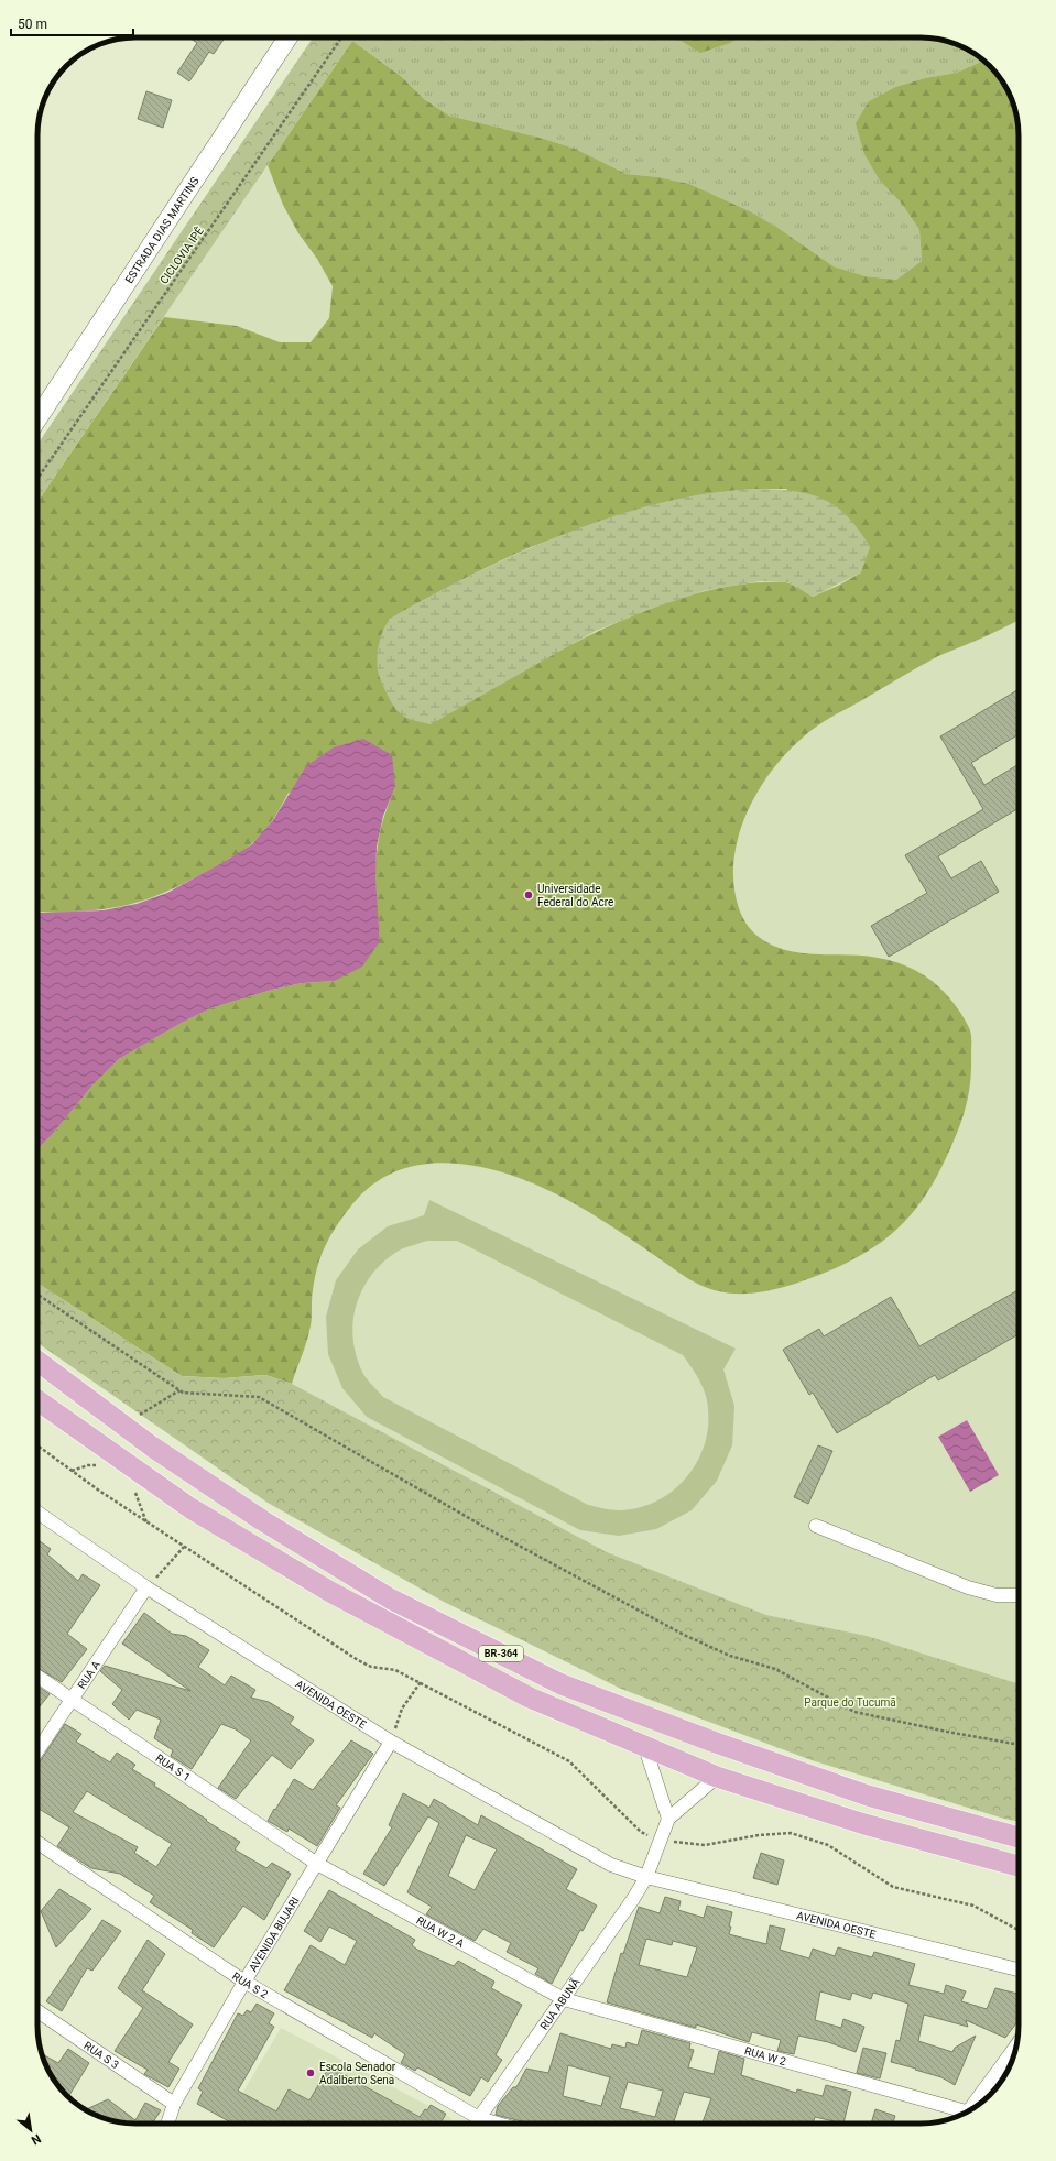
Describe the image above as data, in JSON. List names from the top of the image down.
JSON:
{
  "streets": {
    "main road": ["BR-364"],
    "street": [
      "ESTRADA DIAS MARTINS",
      "RUA A",
      "AVENIDA OESTE",
      "RUA S 1",
      "RUA W 2 A",
      "AVENIDA BUJARI",
      "RUA S 2",
      "RUA ABUNÃ",
      "RUA S 3",
      "RUA W 2"
    ],
    "path": ["CICLOVIA IPÊ"]
  },
  "crossings": [
    ["RUA A", "AVENIDA OESTE"],
    ["RUA A", "RUA S 1"],
    ["AVENIDA OESTE", "AVENIDA BUJARI"],
    ["AVENIDA OESTE", "RUA ABUNÃ"],
    ["RUA S 1", "RUA W 2 A"],
    ["RUA S 1", "AVENIDA BUJARI"],
    ["RUA W 2 A", "AVENIDA BUJARI"],
    ["RUA W 2 A", "RUA ABUNÃ"],
    ["RUA W 2 A", "RUA W 2"],
    ["AVENIDA BUJARI", "RUA S 2"],
    ["AVENIDA BUJARI", "RUA S 3"],
    ["RUA S 2", "RUA ABUNÃ"],
    ["RUA ABUNÃ", "RUA W 2"]
  ],
  "parks": ["Parque do Tucumã"],
  "places": ["Universidade Federal do Acre", "Escola Senador Adalberto Sena"],
  "scale_bar": "50 m",
  "north": "bottom right"
}
